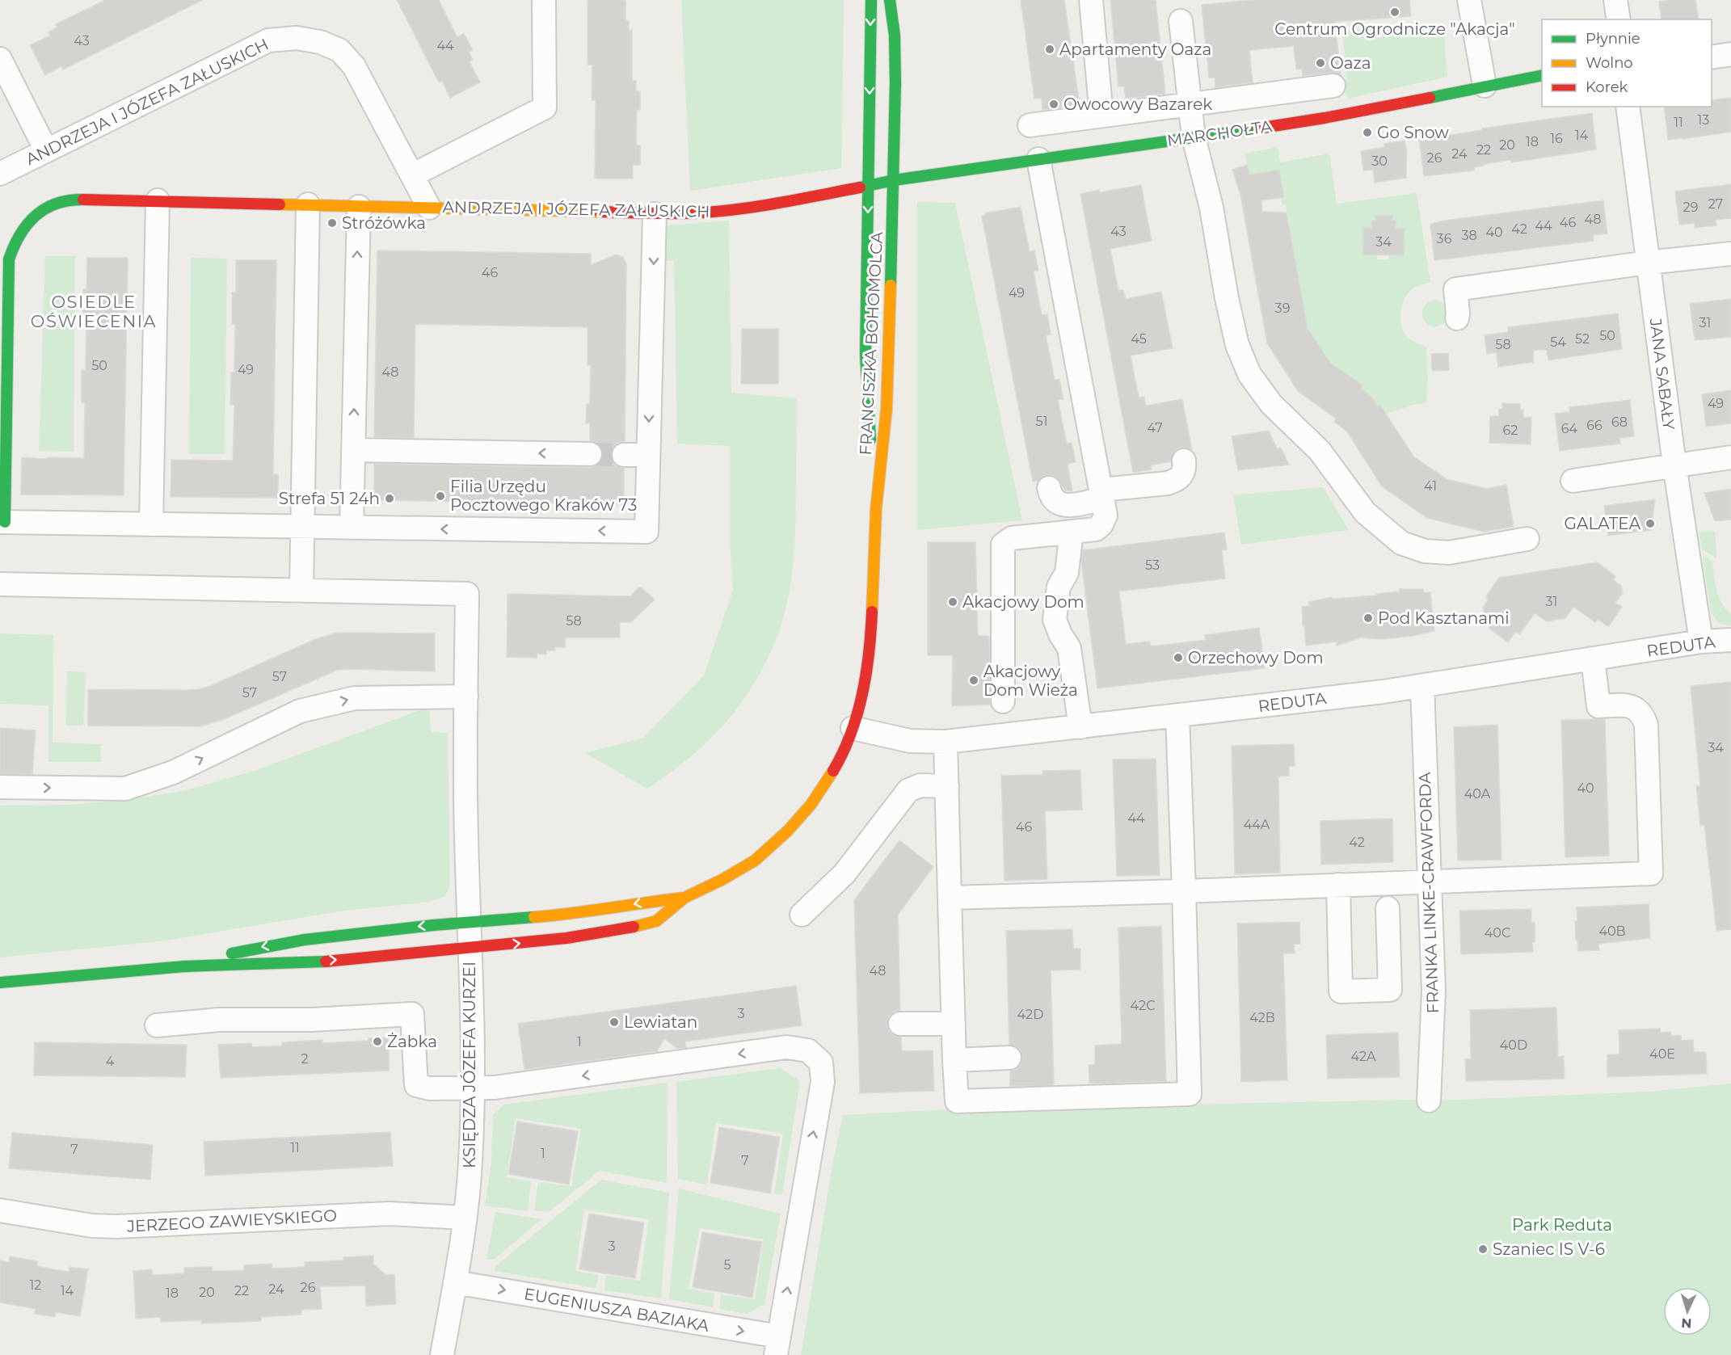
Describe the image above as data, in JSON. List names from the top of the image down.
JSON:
{
  "streets": {
    "street": [
      "ANDRZEJA I JÓZEFA ZAŁUSKICH",
      "MARCHOŁTA",
      "FRANCISZKA BOHOMOLCA",
      "JANA SABAŁY",
      "REDUTA",
      "FRANKA LINKE-CRAWFORDA",
      "KSIĘDZA JÓZEFA KURZEI",
      "JERZEGO ZAWIEYSKIEGO",
      "EUGENIUSZA BAZIAKA"
    ]
  },
  "crossings": [
    ["ANDRZEJA I JÓZEFA ZAŁUSKICH", "FRANCISZKA BOHOMOLCA"],
    ["MARCHOŁTA", "FRANCISZKA BOHOMOLCA"],
    ["FRANCISZKA BOHOMOLCA", "REDUTA"],
    ["FRANCISZKA BOHOMOLCA", "KSIĘDZA JÓZEFA KURZEI"],
    ["JANA SABAŁY", "REDUTA"],
    ["REDUTA", "FRANKA LINKE-CRAWFORDA"],
    ["KSIĘDZA JÓZEFA KURZEI", "JERZEGO ZAWIEYSKIEGO"],
    ["KSIĘDZA JÓZEFA KURZEI", "EUGENIUSZA BAZIAKA"]
  ],
  "one_way": ["EUGENIUSZA BAZIAKA"],
  "districts": ["OSIEDLE OŚWIECENIA"],
  "parks": ["Park Reduta"],
  "places": [
    "Centrum Ogrodnicze \"Akacja\"",
    "Apartamenty Oaza",
    "Oaza",
    "Owocowy Bazarek",
    "Go Snow",
    "Stróżówka",
    "Filia Urzędu Pocztowego Kraków 73",
    "Strefa 51 24h",
    "GALATEA",
    "Akacjowy Dom",
    "Pod Kasztanami",
    "Orzechowy Dom",
    "Akacjowy Dom Wieża",
    "Lewiatan",
    "Żabka",
    "Szaniec IS V-6"
  ],
  "house_numbers": [
    "43",
    "44",
    "13",
    "11",
    "14",
    "16",
    "18",
    "20",
    "22",
    "24",
    "26",
    "30",
    "27",
    "29",
    "48",
    "46",
    "44",
    "42",
    "43",
    "40",
    "38",
    "36",
    "34",
    "46",
    "49",
    "39",
    "31",
    "50",
    "45",
    "52",
    "54",
    "58",
    "50",
    "49",
    "48",
    "49",
    "51",
    "68",
    "66",
    "47",
    "64",
    "62",
    "41",
    "53",
    "31",
    "58",
    "57",
    "57",
    "34",
    "40",
    "40A",
    "44",
    "44A",
    "46",
    "42",
    "40B",
    "40C",
    "48",
    "42C",
    "3",
    "42D",
    "42B",
    "1",
    "40D",
    "40E",
    "42A",
    "2",
    "4",
    "11",
    "7",
    "1",
    "7",
    "3",
    "5",
    "12",
    "26",
    "24",
    "14",
    "22",
    "20",
    "18"
  ],
  "legend": ["Płynnie", "Wolno", "Korek"],
  "north": "bottom"
}
